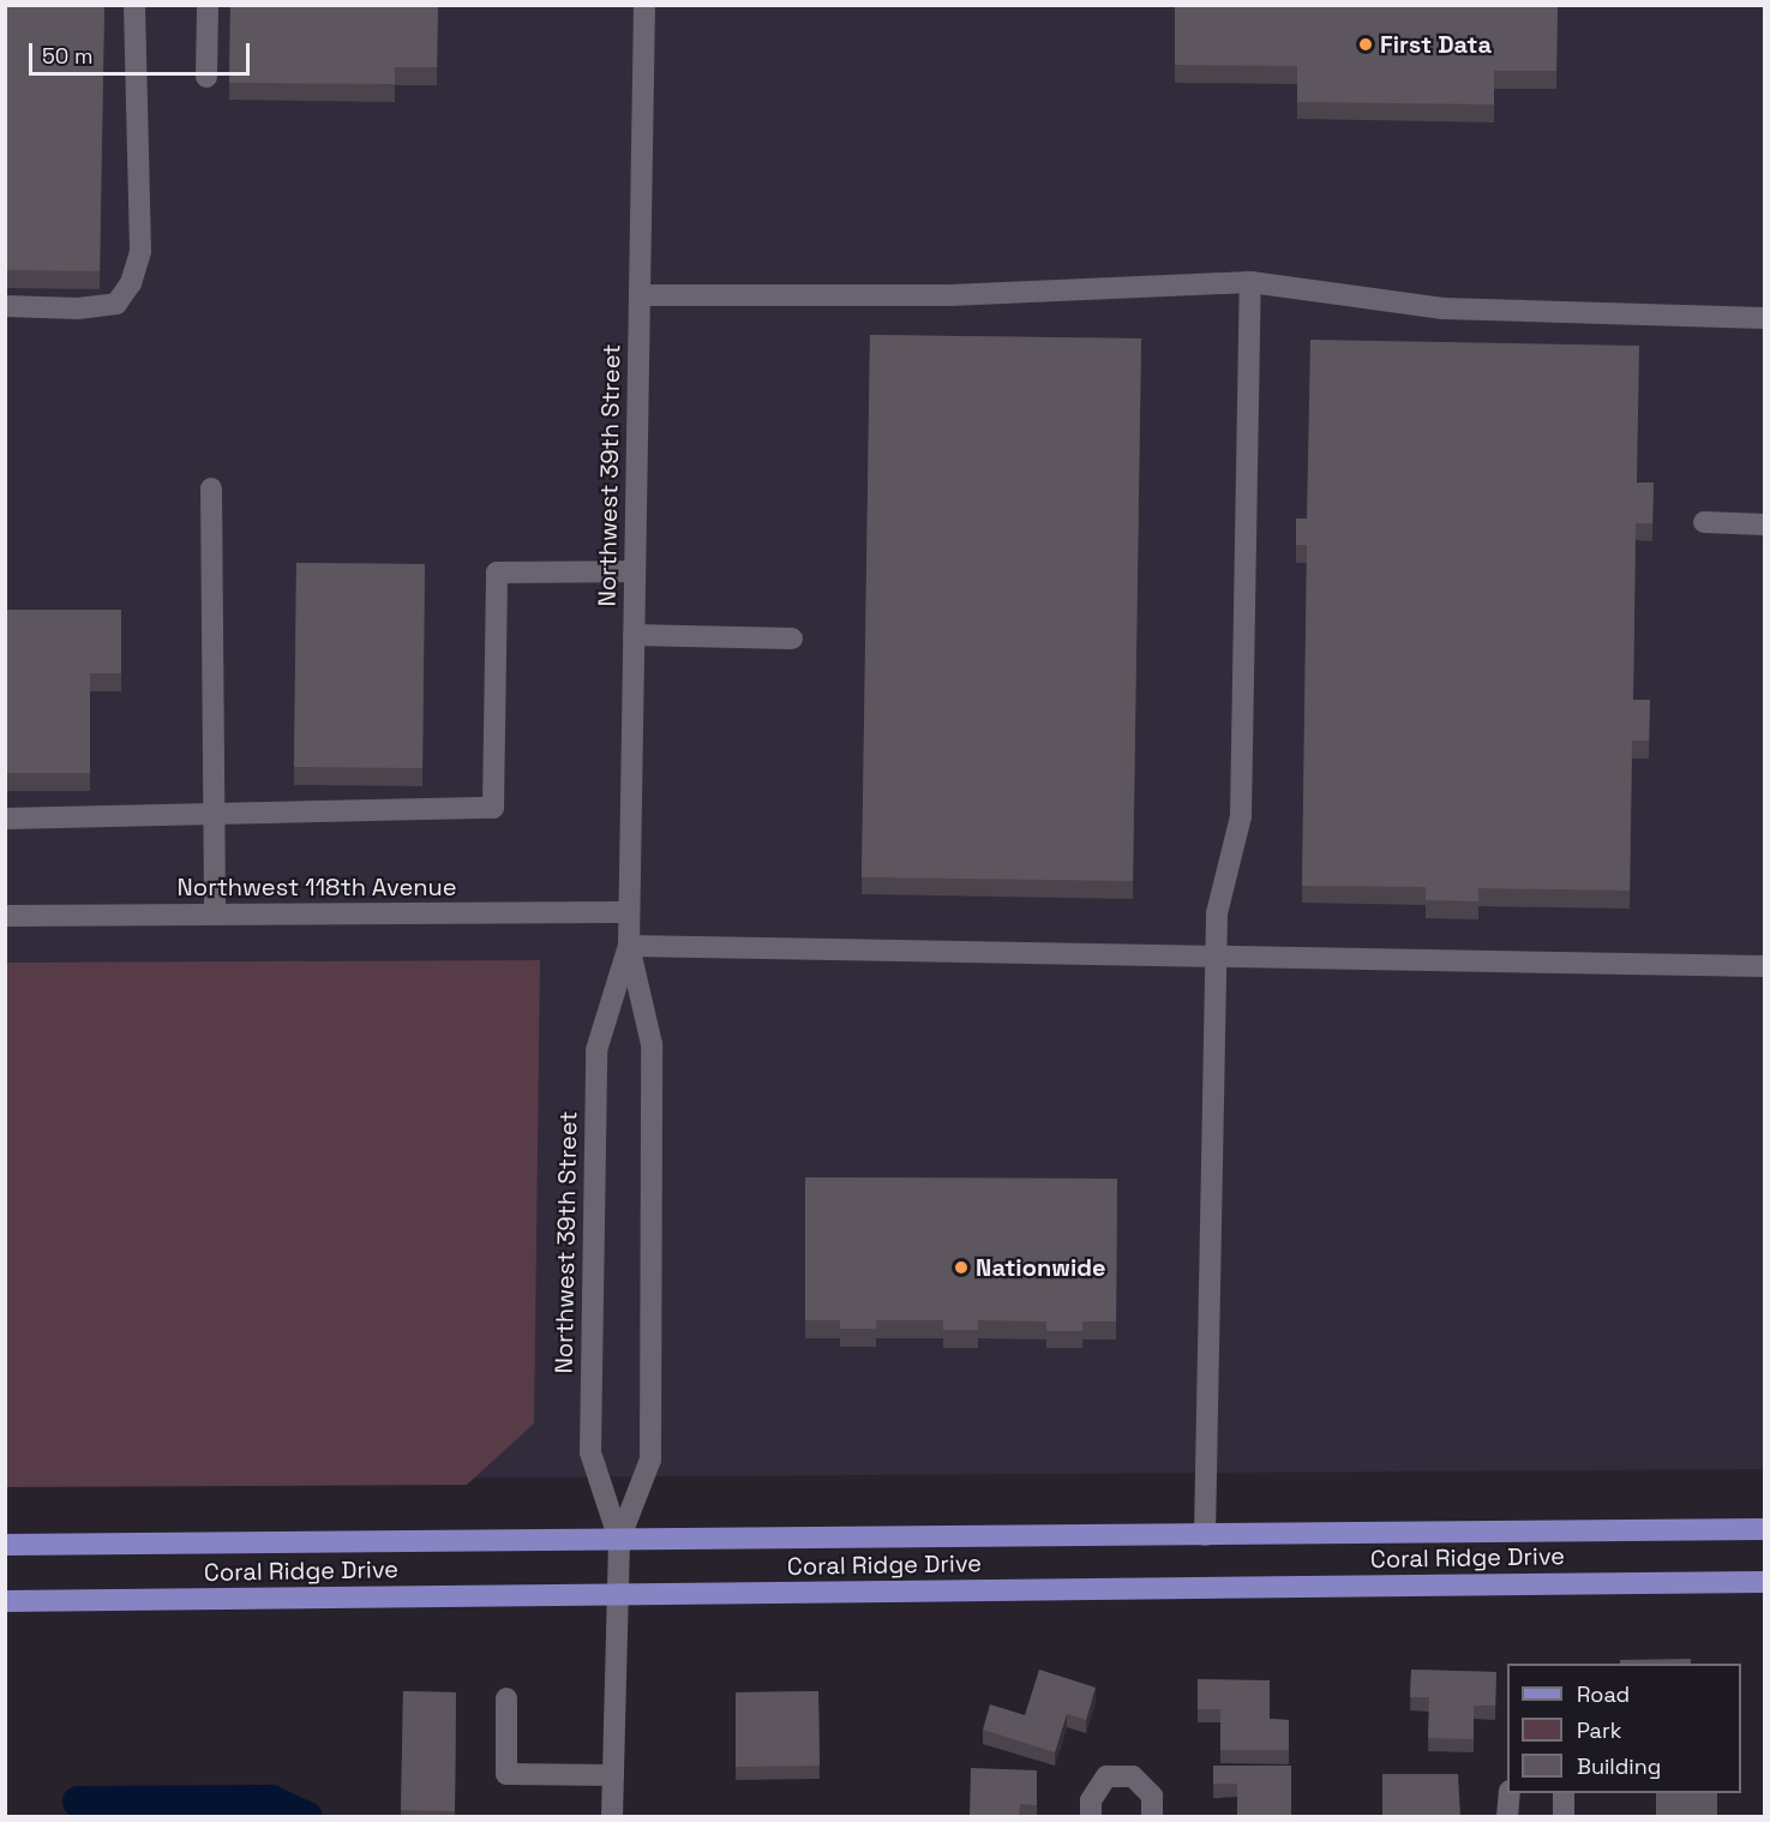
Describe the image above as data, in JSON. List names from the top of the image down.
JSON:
{
  "streets": {
    "main road": ["Coral Ridge Drive"],
    "street": ["Northwest 39th Street", "Northwest 118th Avenue"]
  },
  "crossings": [
    ["Northwest 39th Street", "Northwest 118th Avenue"],
    ["Northwest 39th Street", "Coral Ridge Drive"]
  ],
  "places": ["First Data", "Nationwide"],
  "legend": ["Road", "Park", "Building"],
  "scale_bar": "50 m"
}
